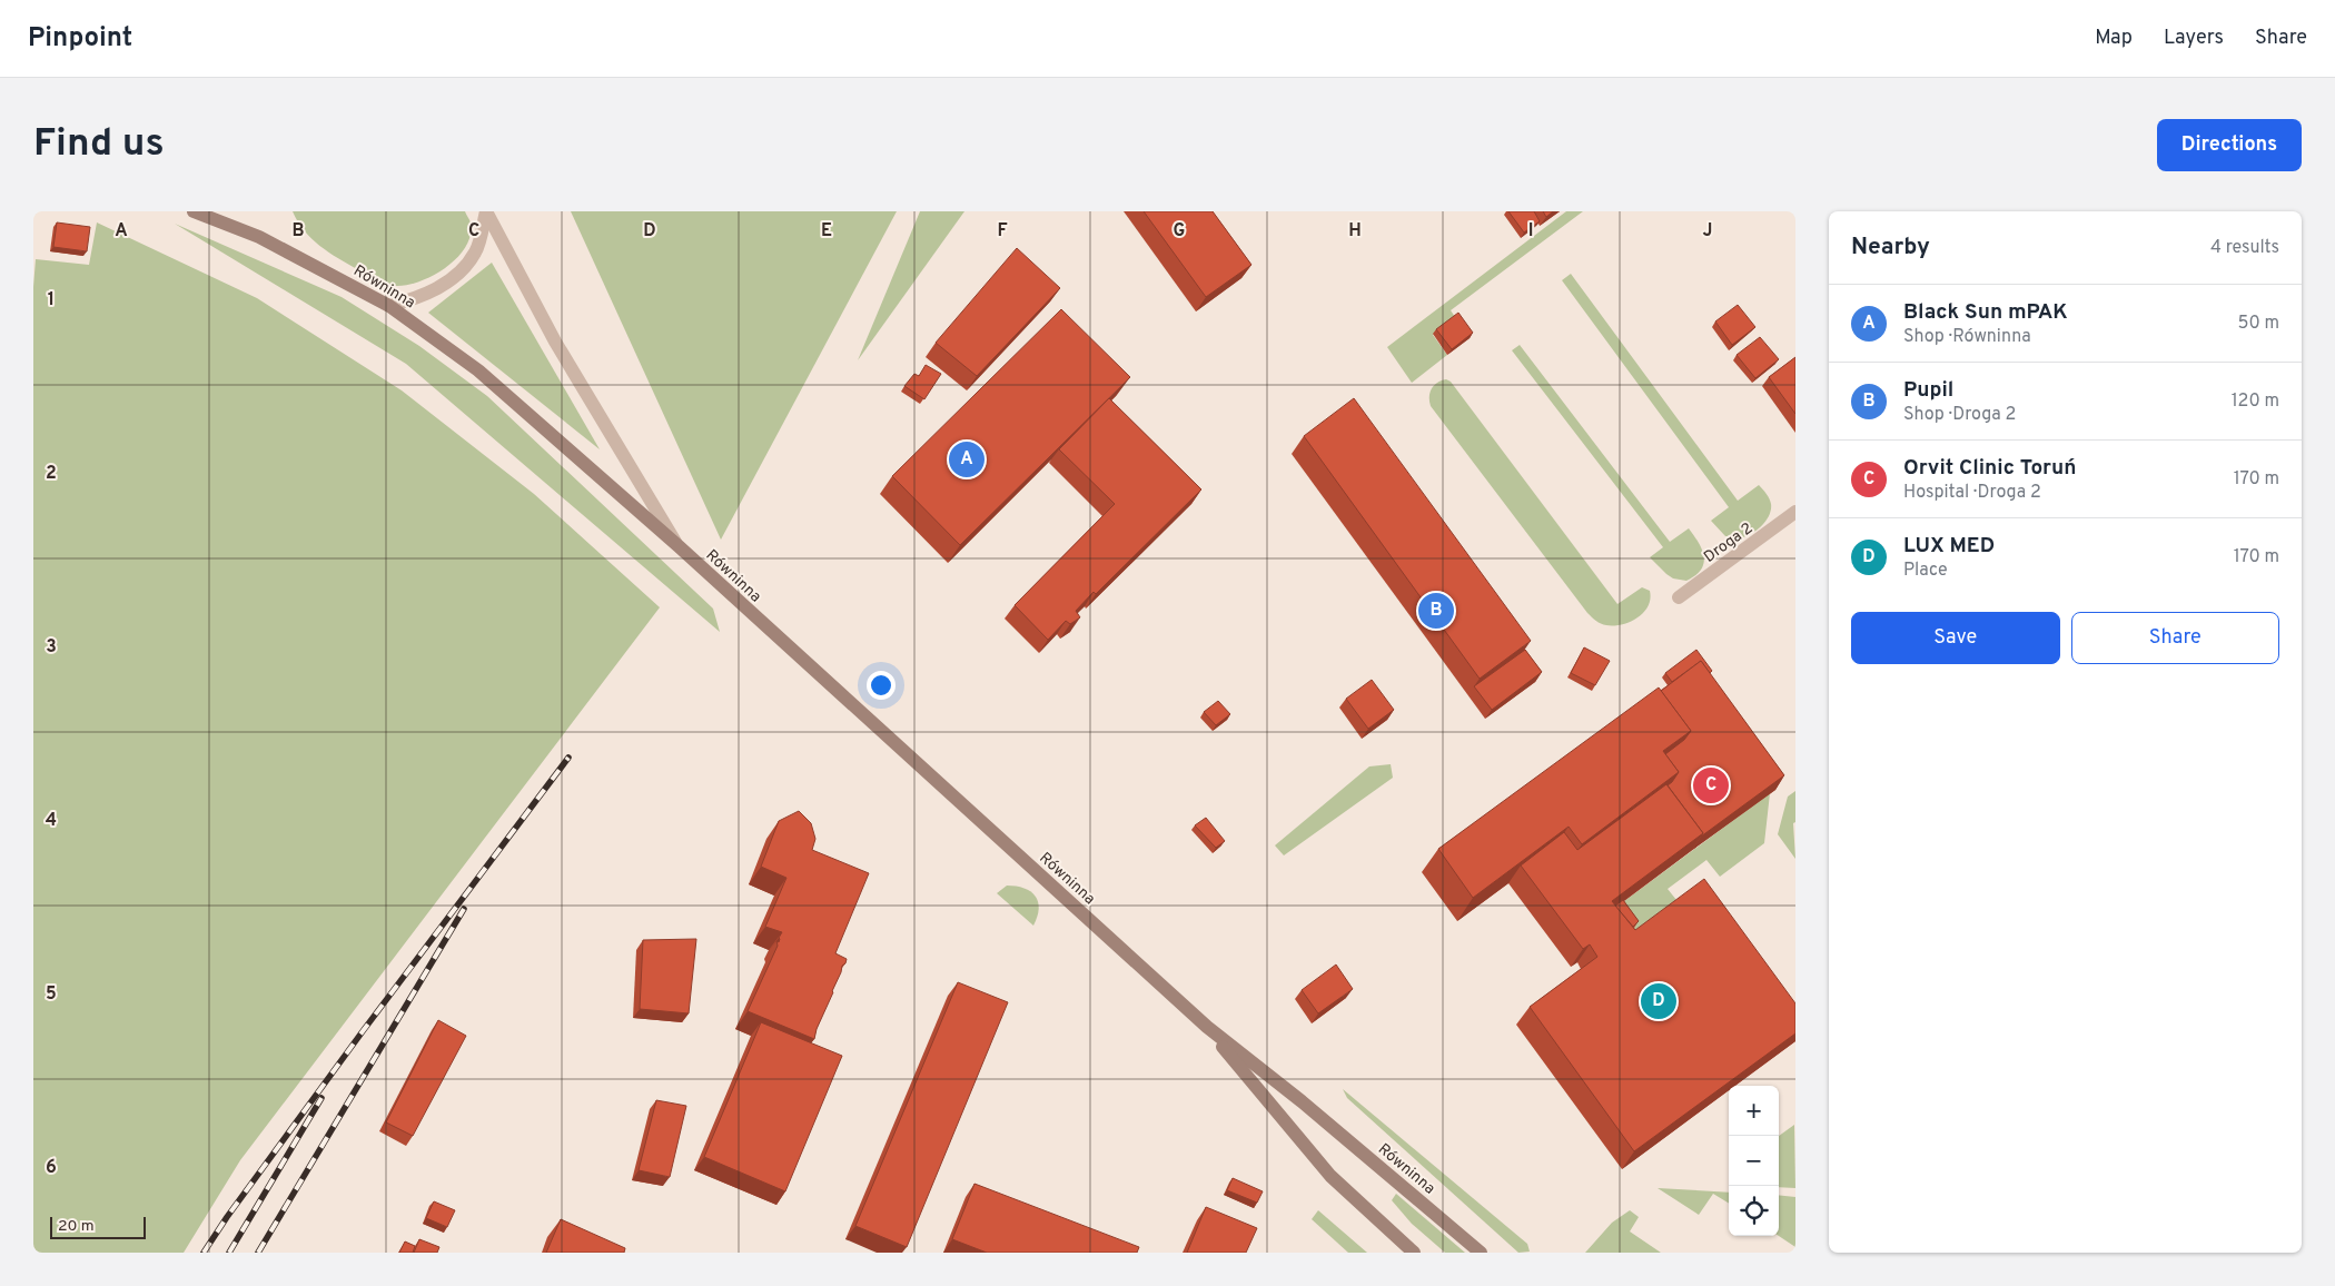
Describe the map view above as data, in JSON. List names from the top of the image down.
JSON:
{
  "streets": {
    "street": ["Równinna", "Droga 2"]
  },
  "scale_bar": "20 m",
  "page": {
    "header": "Pinpoint",
    "nav": ["Map", "Layers", "Share"],
    "buttons": [
      "Directions",
      ["Save", "Share"]
    ],
    "title": "Find us",
    "heading": ["Nearby", "4 results"],
    "list": [
      {
        "mark": "A",
        "name": "Black Sun mPAK",
        "note": "Shop · Równinna",
        "value": "50 m"
      },
      {
        "mark": "B",
        "name": "Pupil",
        "note": "Shop · Droga 2",
        "value": "120 m"
      },
      {
        "mark": "C",
        "name": "Orvit Clinic Toruń",
        "note": "Hospital · Droga 2",
        "value": "170 m"
      },
      {
        "mark": "D",
        "name": "LUX MED",
        "note": "Place",
        "value": "170 m"
      }
    ],
    "pins": [
      "A",
      "B",
      "C",
      "D"
    ],
    "map_buttons": ["+", "−"],
    "scale": "20 m"
  },
  "grid": {
    "columns": [
      "A",
      "B",
      "C",
      "D",
      "E",
      "F",
      "G",
      "H",
      "I",
      "J"
    ],
    "rows": [
      "1",
      "2",
      "3",
      "4",
      "5",
      "6"
    ]
  }
}
